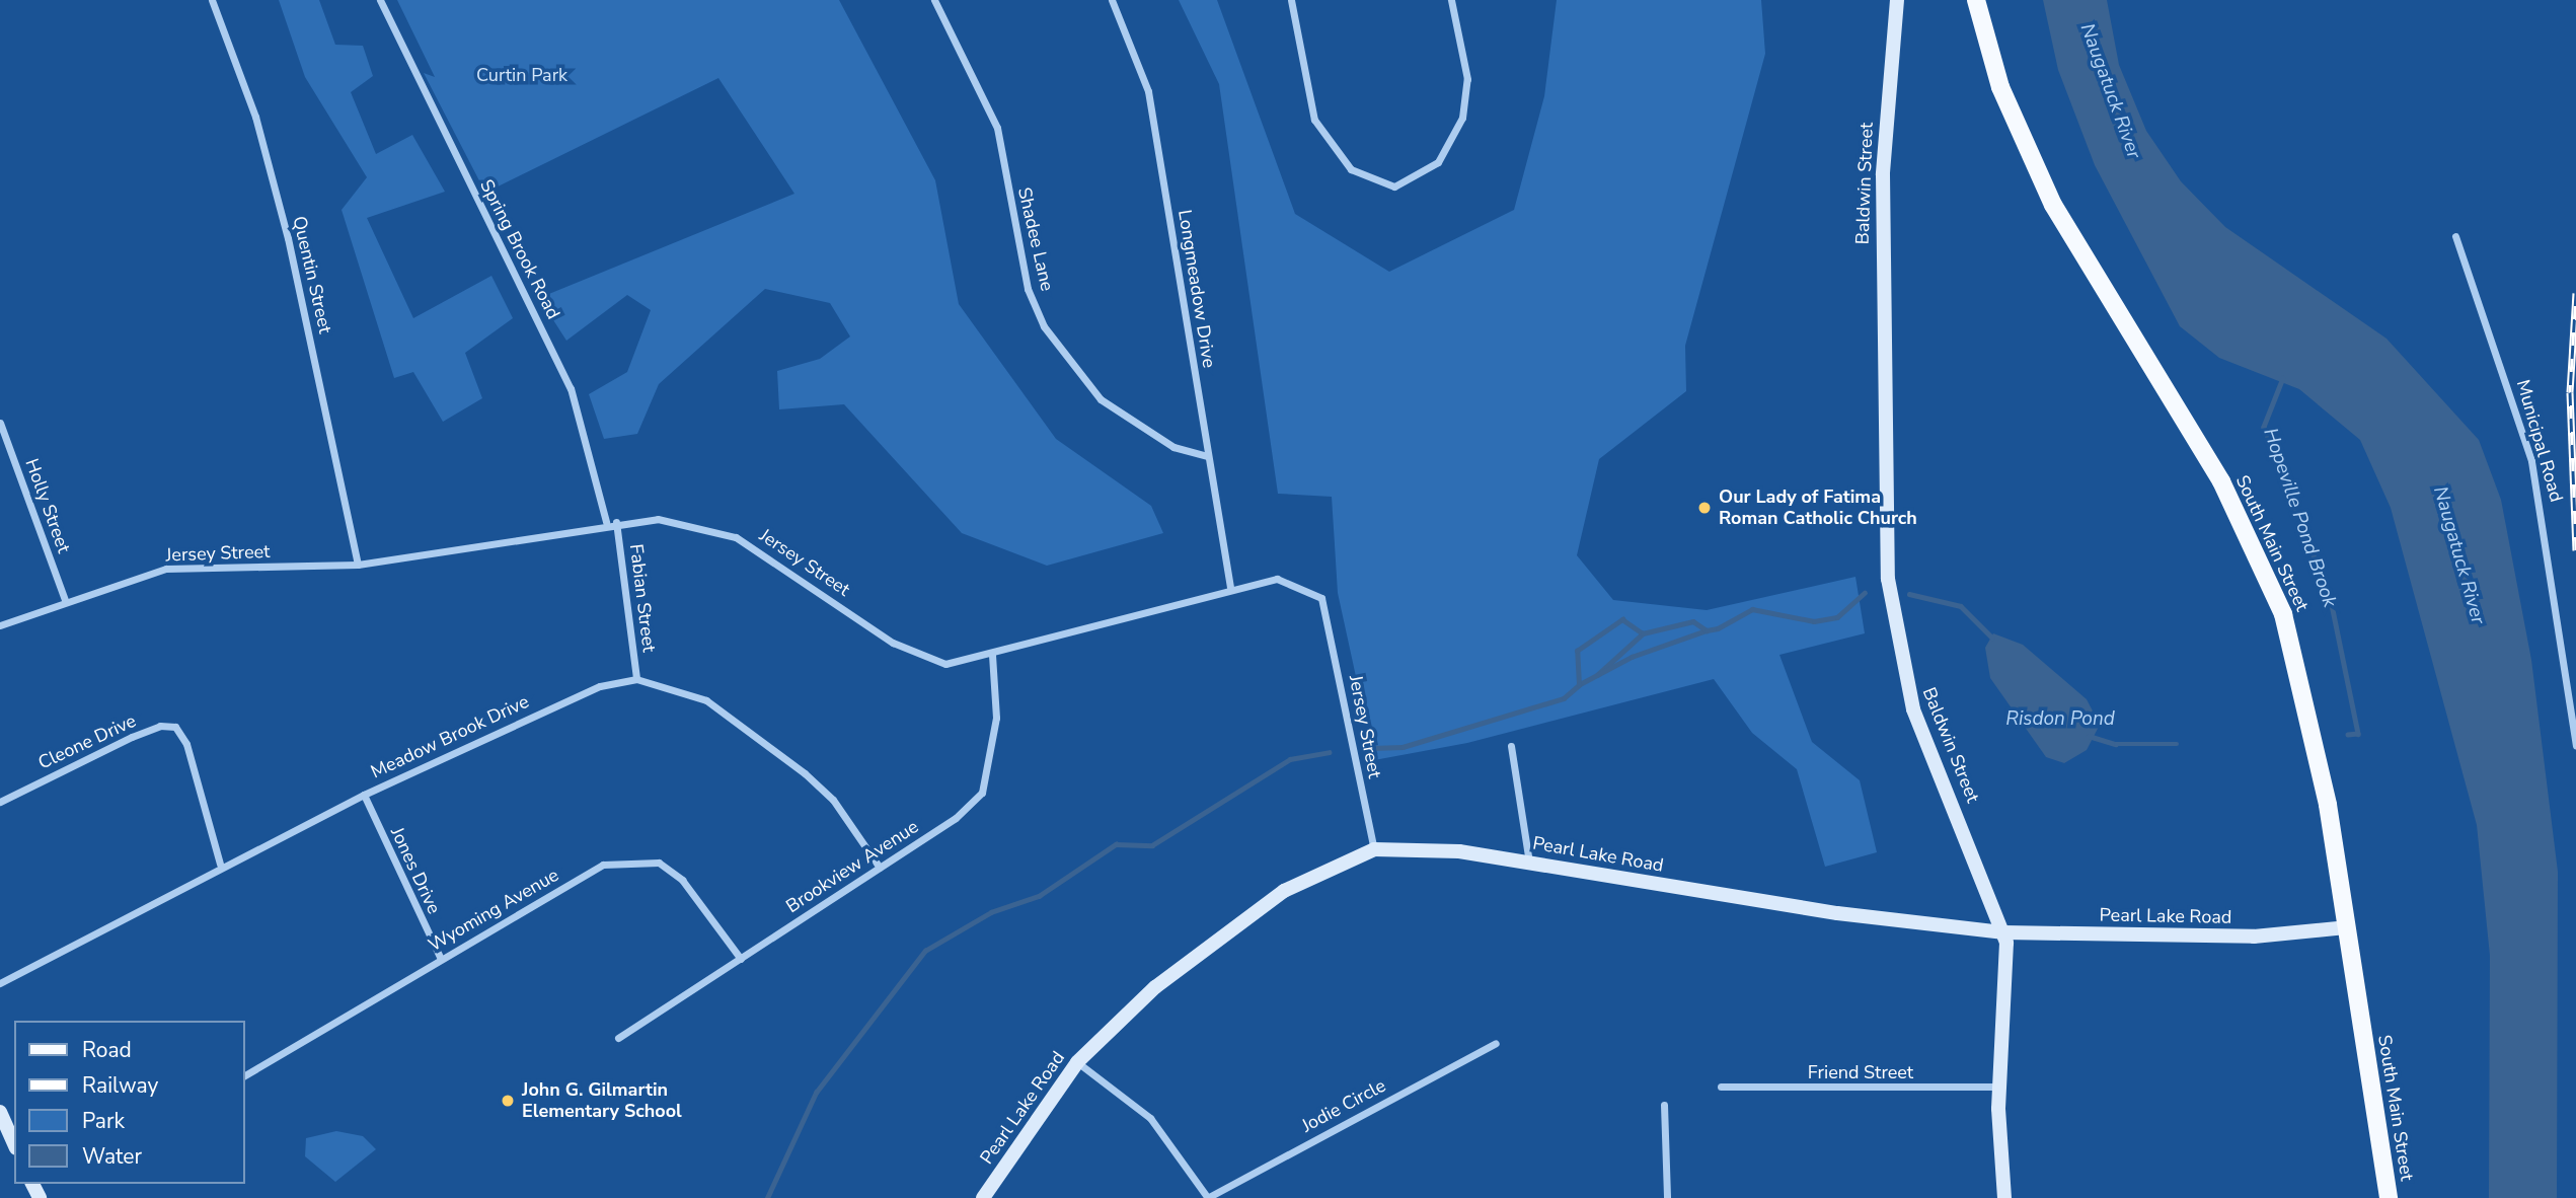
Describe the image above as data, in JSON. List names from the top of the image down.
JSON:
{
  "streets": {
    "main road": ["Baldwin Street", "South Main Street", "Pearl Lake Road"],
    "street": [
      "Shadee Lane",
      "Spring Brook Road",
      "Quentin Street",
      "Longmeadow Drive",
      "Municipal Road",
      "Holly Street",
      "Jersey Street",
      "Fabian Street",
      "Meadow Brook Drive",
      "Cleone Drive",
      "Brookview Avenue",
      "Jones Drive",
      "Wyoming Avenue",
      "Friend Street",
      "Jodie Circle"
    ]
  },
  "crossings": [
    ["Baldwin Street", "Pearl Lake Road"],
    ["Baldwin Street", "Friend Street"],
    ["Shadee Lane", "Longmeadow Drive"],
    ["Spring Brook Road", "Jersey Street"],
    ["Quentin Street", "Jersey Street"],
    ["Longmeadow Drive", "Jersey Street"],
    ["Holly Street", "Jersey Street"],
    ["South Main Street", "Pearl Lake Road"],
    ["Jersey Street", "Fabian Street"],
    ["Jersey Street", "Pearl Lake Road"],
    ["Jersey Street", "Brookview Avenue"],
    ["Fabian Street", "Meadow Brook Drive"],
    ["Meadow Brook Drive", "Cleone Drive"],
    ["Meadow Brook Drive", "Brookview Avenue"],
    ["Meadow Brook Drive", "Jones Drive"],
    ["Brookview Avenue", "Wyoming Avenue"],
    ["Jones Drive", "Wyoming Avenue"]
  ],
  "water": ["Naugatuck River", "Hopeville Pond Brook", "Risdon Pond"],
  "parks": ["Curtin Park"],
  "places": ["Our Lady of Fatima Roman Catholic Church", "John G. Gilmartin Elementary School"],
  "legend": [
    "Road",
    "Railway",
    "Park",
    "Water"
  ]
}
